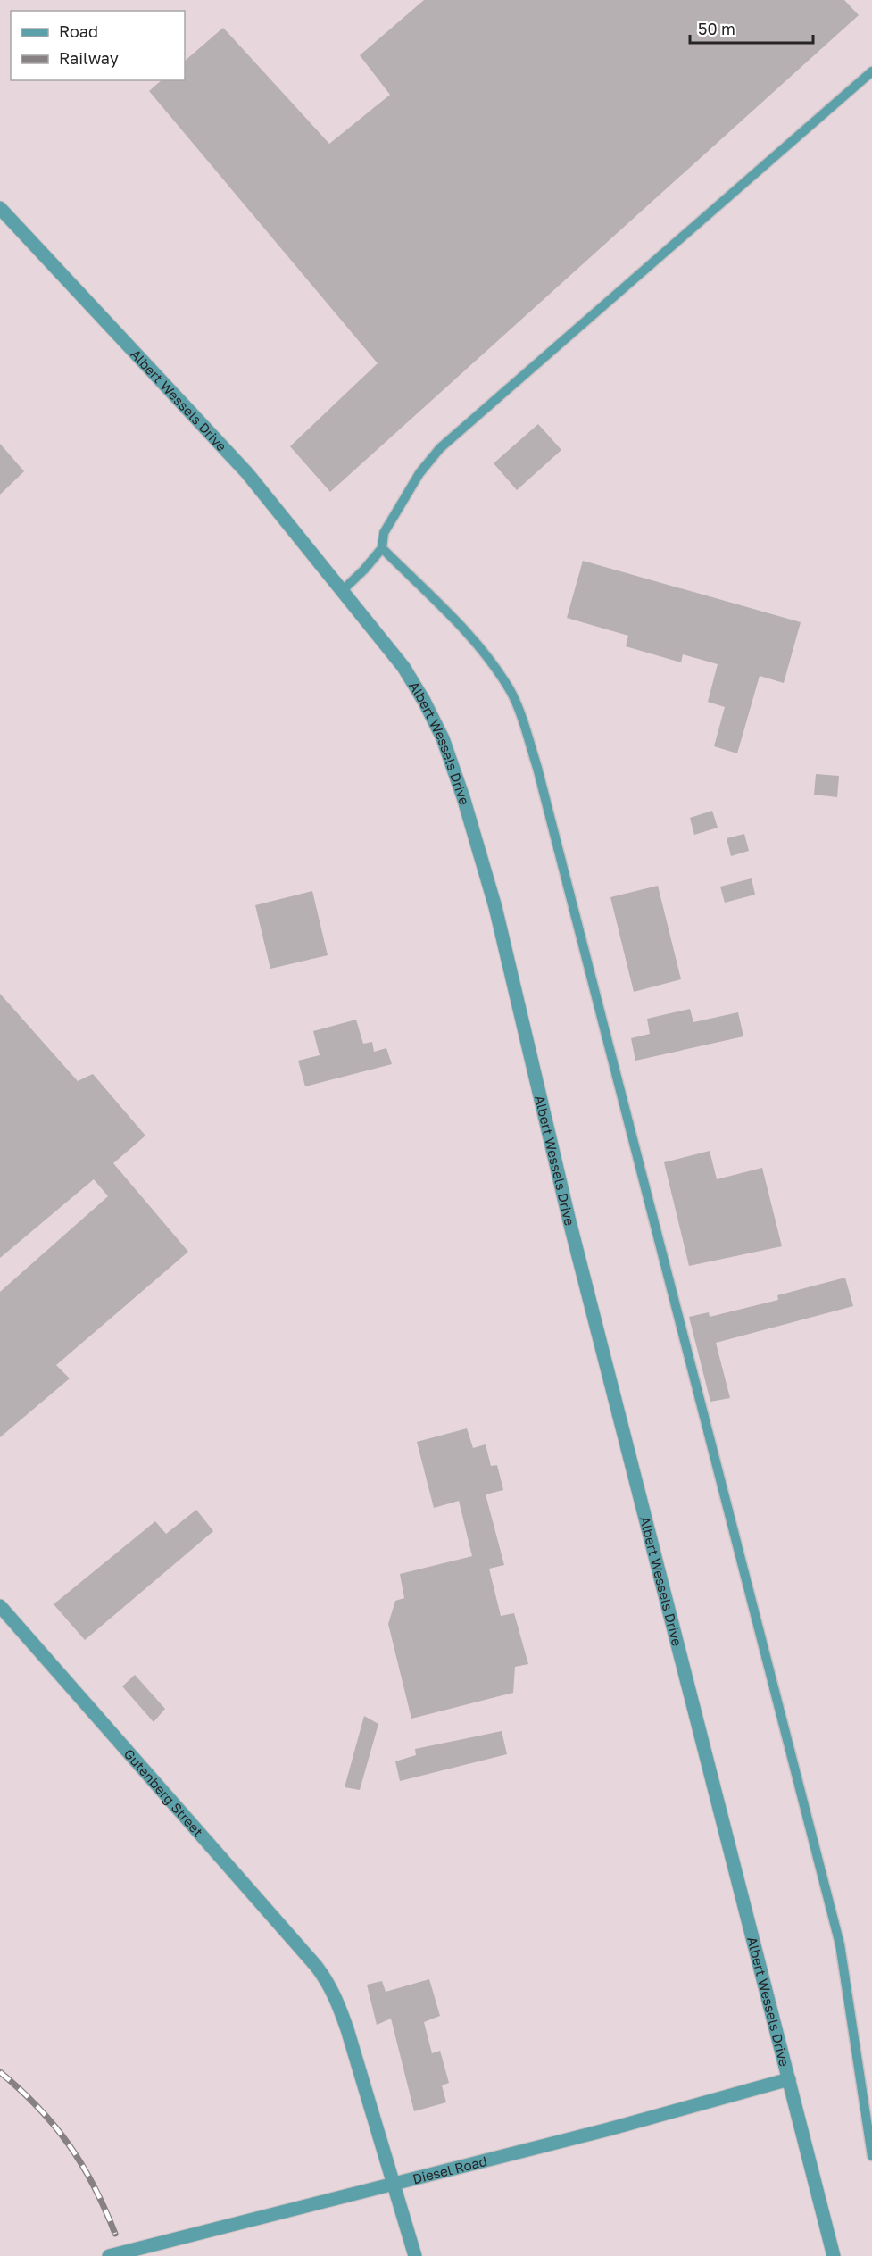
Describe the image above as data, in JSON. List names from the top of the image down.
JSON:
{
  "streets": {
    "street": ["Albert Wessels Drive", "Gutenberg Street", "Diesel Road"]
  },
  "crossings": [
    ["Albert Wessels Drive", "Diesel Road"],
    ["Gutenberg Street", "Diesel Road"]
  ],
  "legend": ["Road", "Railway"],
  "scale_bar": "50 m"
}
